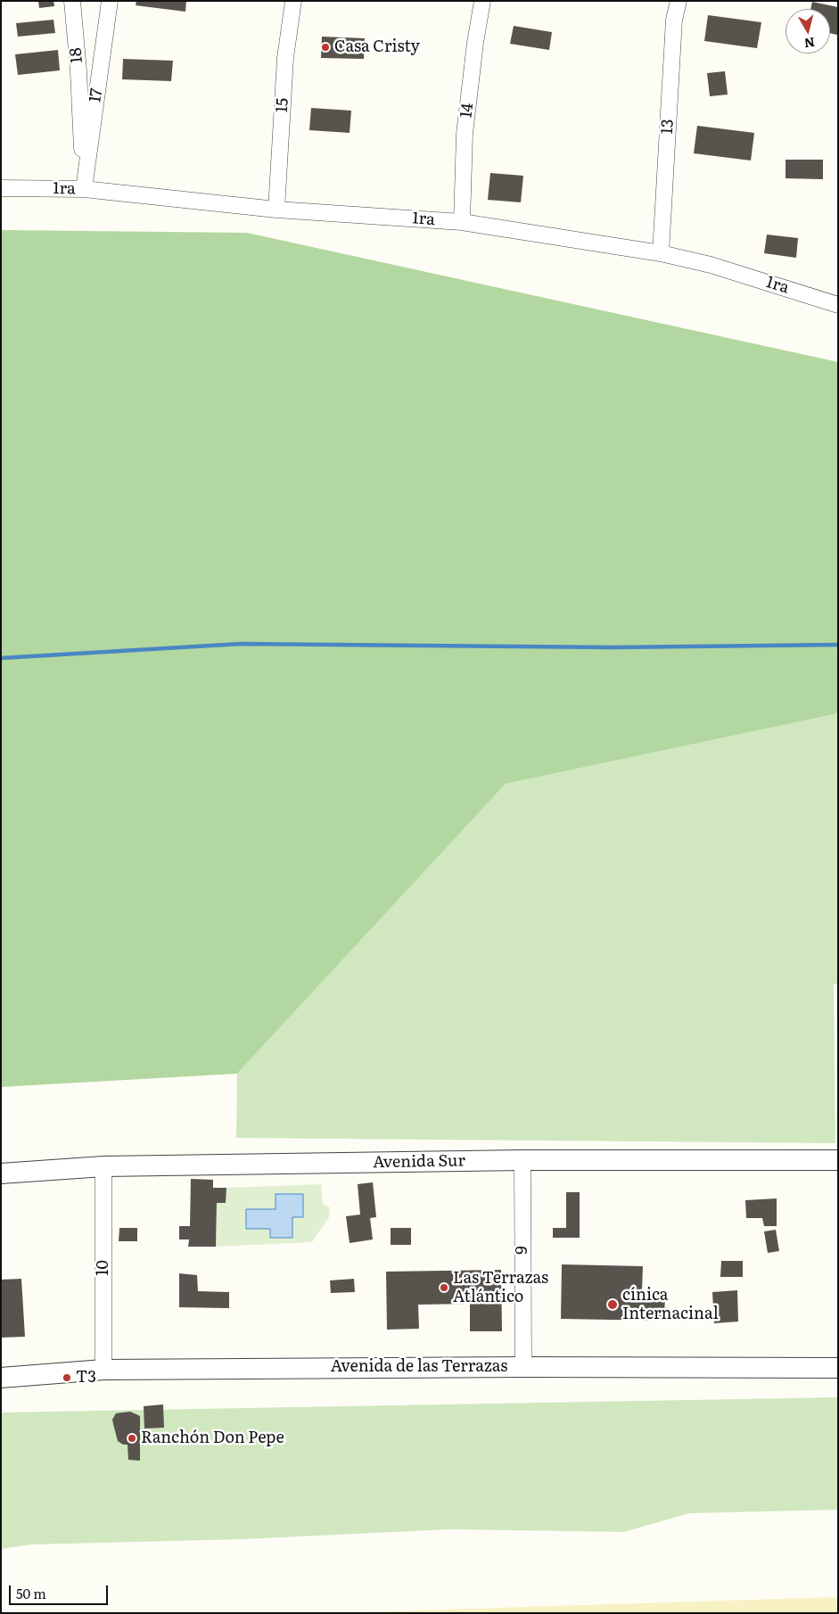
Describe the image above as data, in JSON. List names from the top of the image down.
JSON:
{
  "streets": {
    "street": [
      "18",
      "17",
      "15",
      "14",
      "13",
      "1ra",
      "Avenida Sur",
      "9",
      "10",
      "Avenida de las Terrazas"
    ]
  },
  "crossings": [
    ["18", "17"],
    ["18", "1ra"],
    ["17", "1ra"],
    ["15", "1ra"],
    ["14", "1ra"],
    ["13", "1ra"],
    ["Avenida Sur", "9"],
    ["Avenida Sur", "10"],
    ["9", "Avenida de las Terrazas"],
    ["10", "Avenida de las Terrazas"]
  ],
  "places": [
    "Casa Cristy",
    "Las Terrazas Atlántico",
    "cínica Internacinal",
    "T3",
    "Ranchón Don Pepe"
  ],
  "scale_bar": "50 m",
  "north": "bottom"
}
